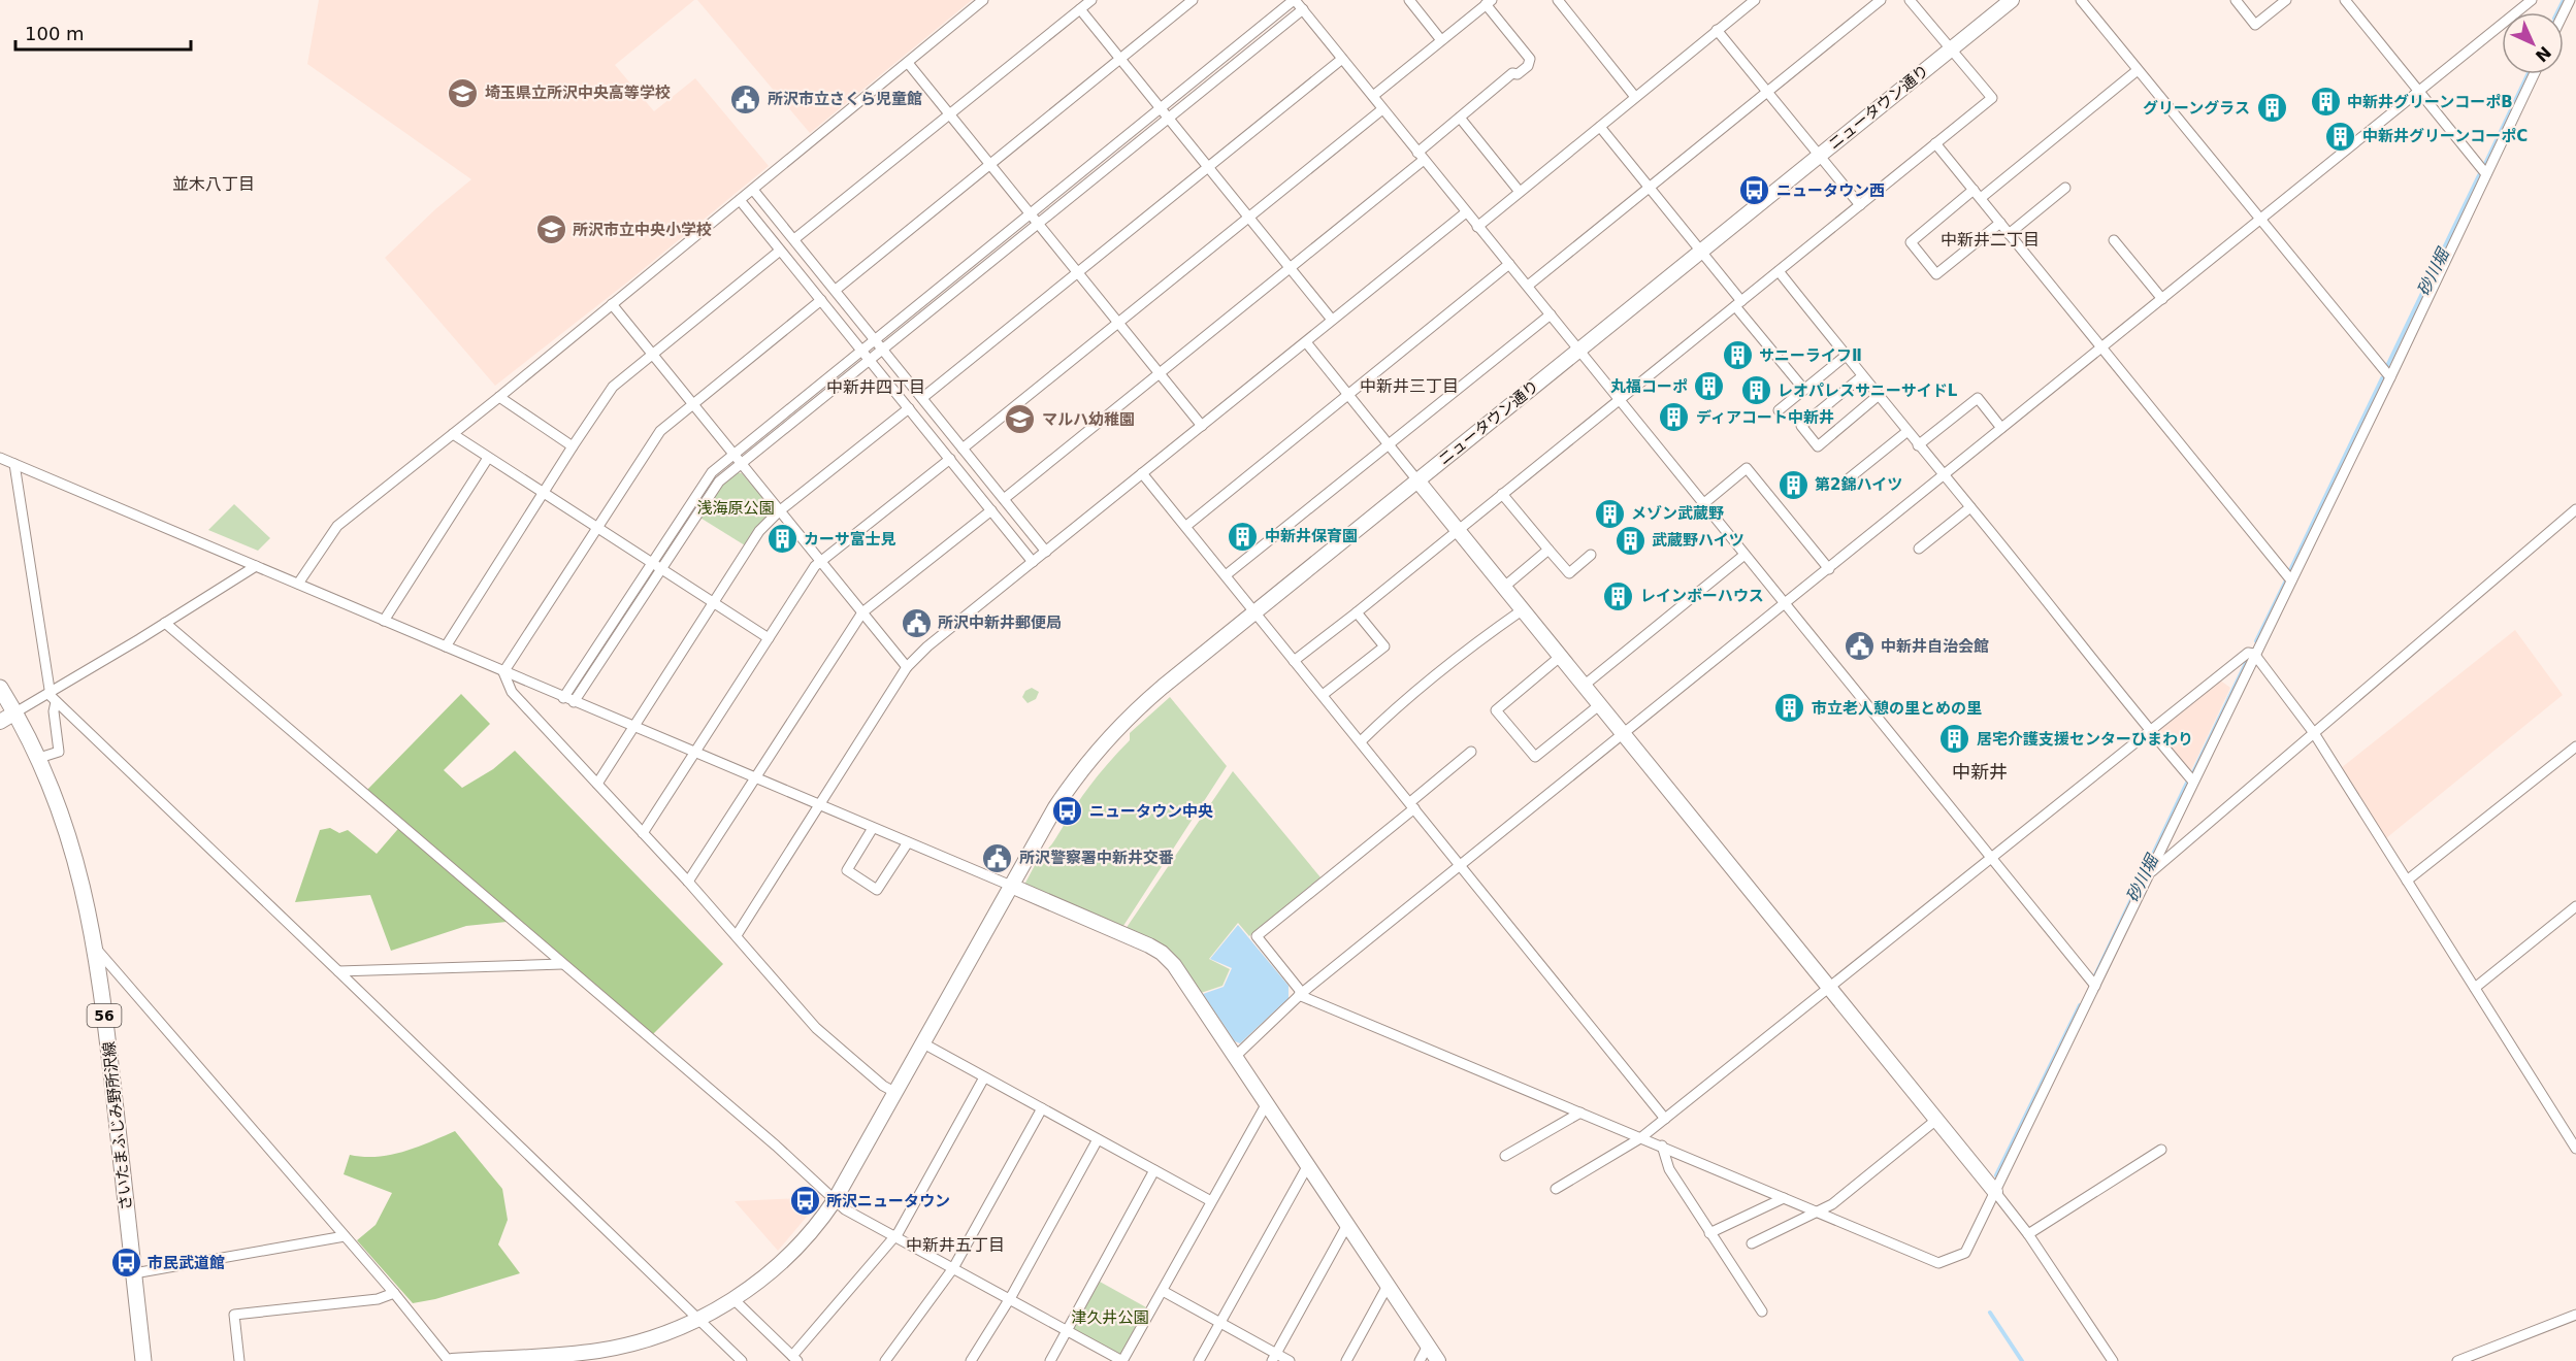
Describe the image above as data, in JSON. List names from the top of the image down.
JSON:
{
  "streets": {
    "main road": ["56", "さいたまふじみ野所沢線"],
    "street": ["ニュータウン通り"]
  },
  "districts": [
    "並木八丁目",
    "中新井二丁目",
    "中新井三丁目",
    "中新井四丁目",
    "中新井",
    "中新井五丁目"
  ],
  "water": ["砂川堀"],
  "parks": ["浅海原公園", "津久井公園"],
  "places": {
    "school or university": ["埼玉県立所沢中央高等学校", "所沢市立中央小学校", "マルハ幼稚園"],
    "public building": [
      "所沢市立さくら児童館",
      "所沢中新井郵便局",
      "中新井自治会館",
      "所沢警察署中新井交番"
    ],
    "building": [
      "中新井グリーンコーポB",
      "グリーングラス",
      "中新井グリーンコーポC",
      "サニーライフⅡ",
      "丸福コーポ",
      "レオパレスサニーサイドL",
      "ディアコート中新井",
      "第2錦ハイツ",
      "メゾン武蔵野",
      "中新井保育園",
      "カーサ富士見",
      "武蔵野ハイツ",
      "レインボーハウス",
      "市立老人憩の里とめの里",
      "居宅介護支援センターひまわり"
    ],
    "bus stop": [
      "ニュータウン西",
      "ニュータウン中央",
      "所沢ニュータウン",
      "市民武道館"
    ]
  },
  "scale_bar": "100 m",
  "north": "bottom right"
}
